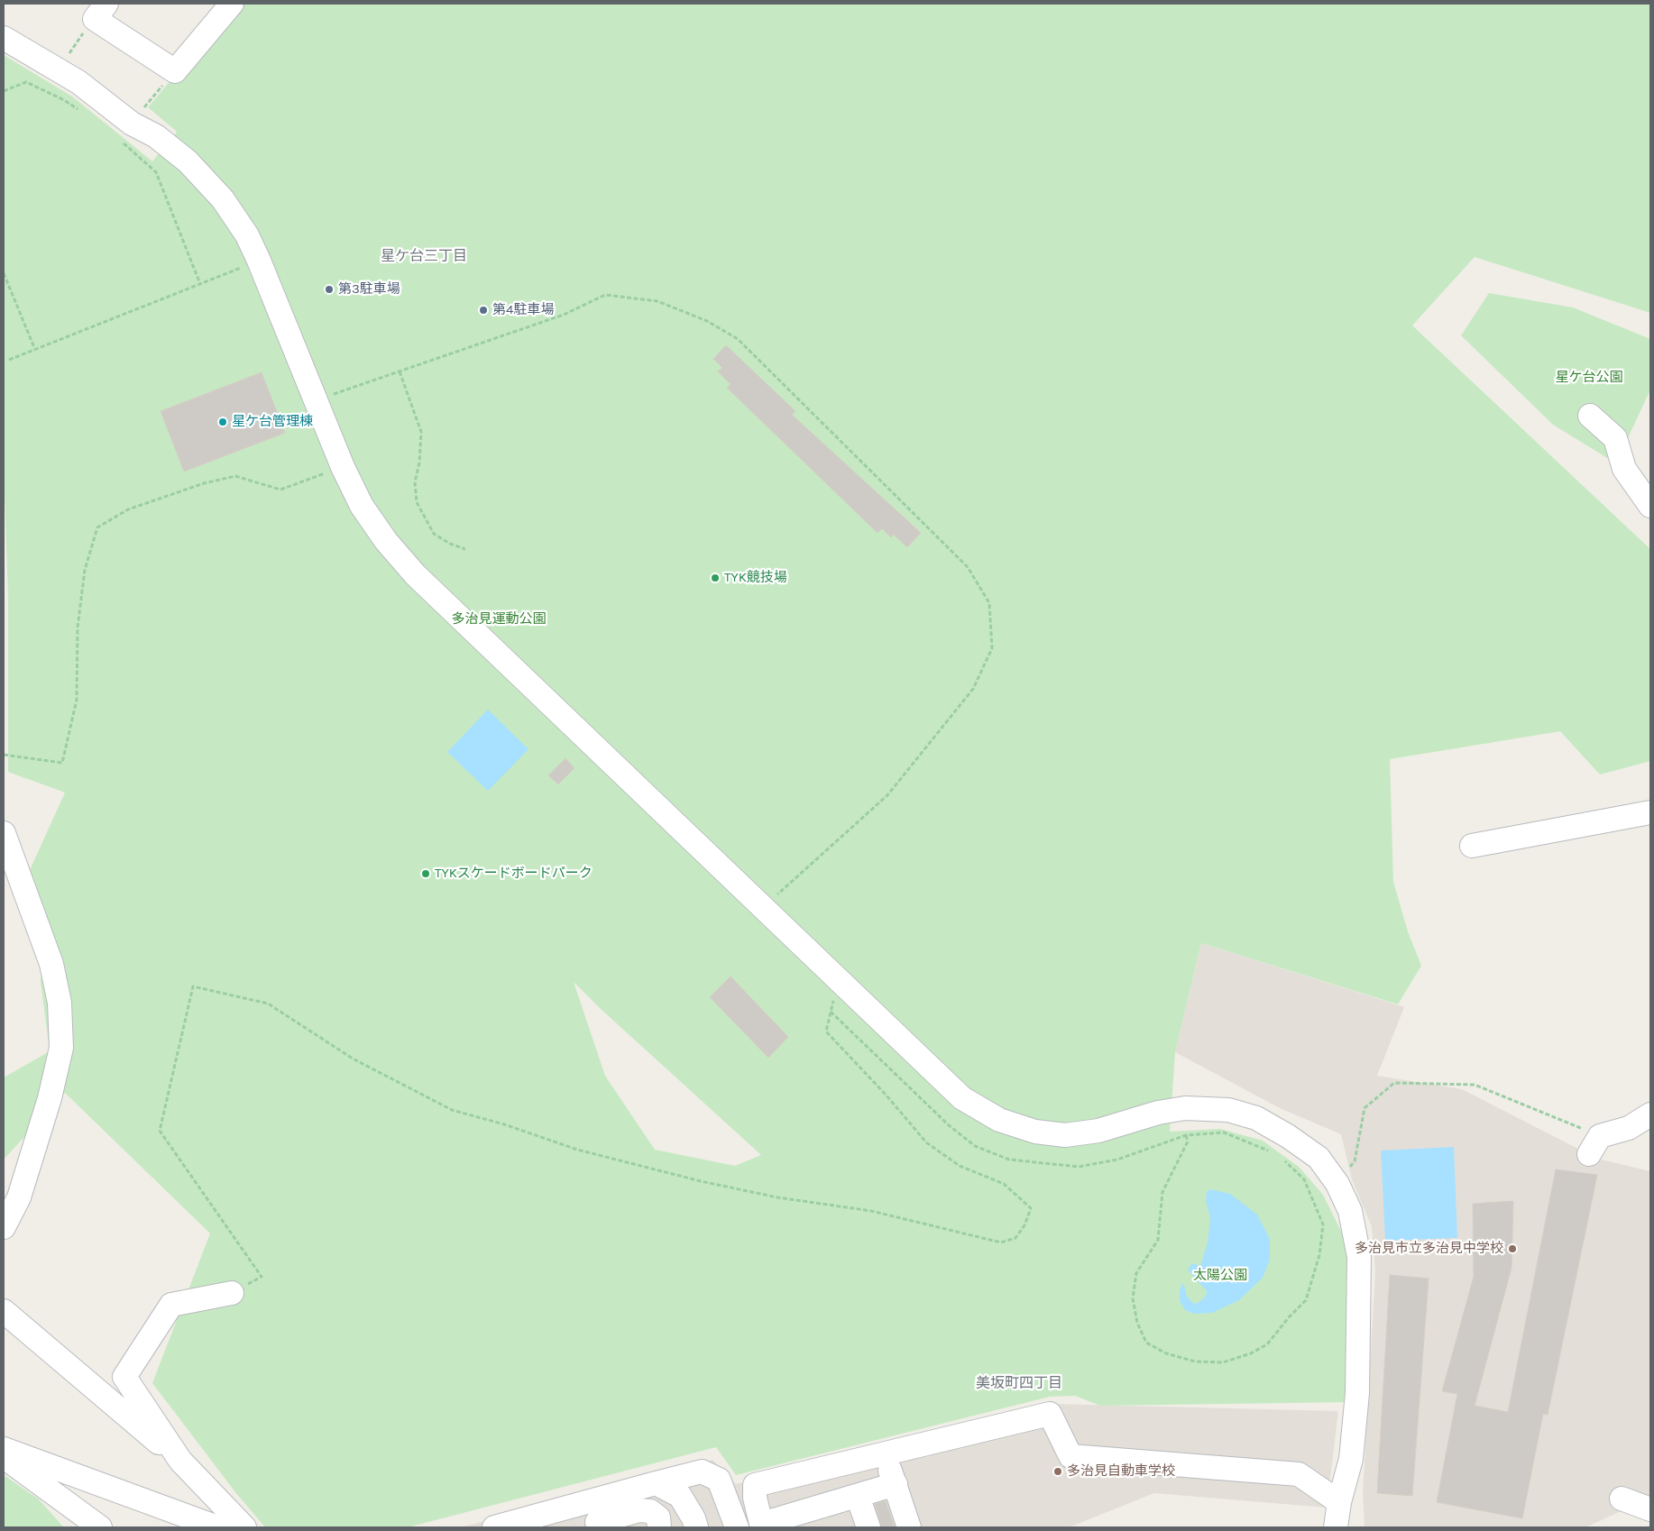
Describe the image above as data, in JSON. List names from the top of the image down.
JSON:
{
  "districts": ["星ケ台三丁目", "美坂町四丁目"],
  "parks": ["星ケ台公園", "多治見運動公園", "太陽公園"],
  "places": [
    "第3駐車場",
    "第4駐車場",
    "星ケ台管理棟",
    "TYK競技場",
    "TYKスケードボードパーク",
    "多治見市立多治見中学校",
    "多治見自動車学校"
  ]
}
